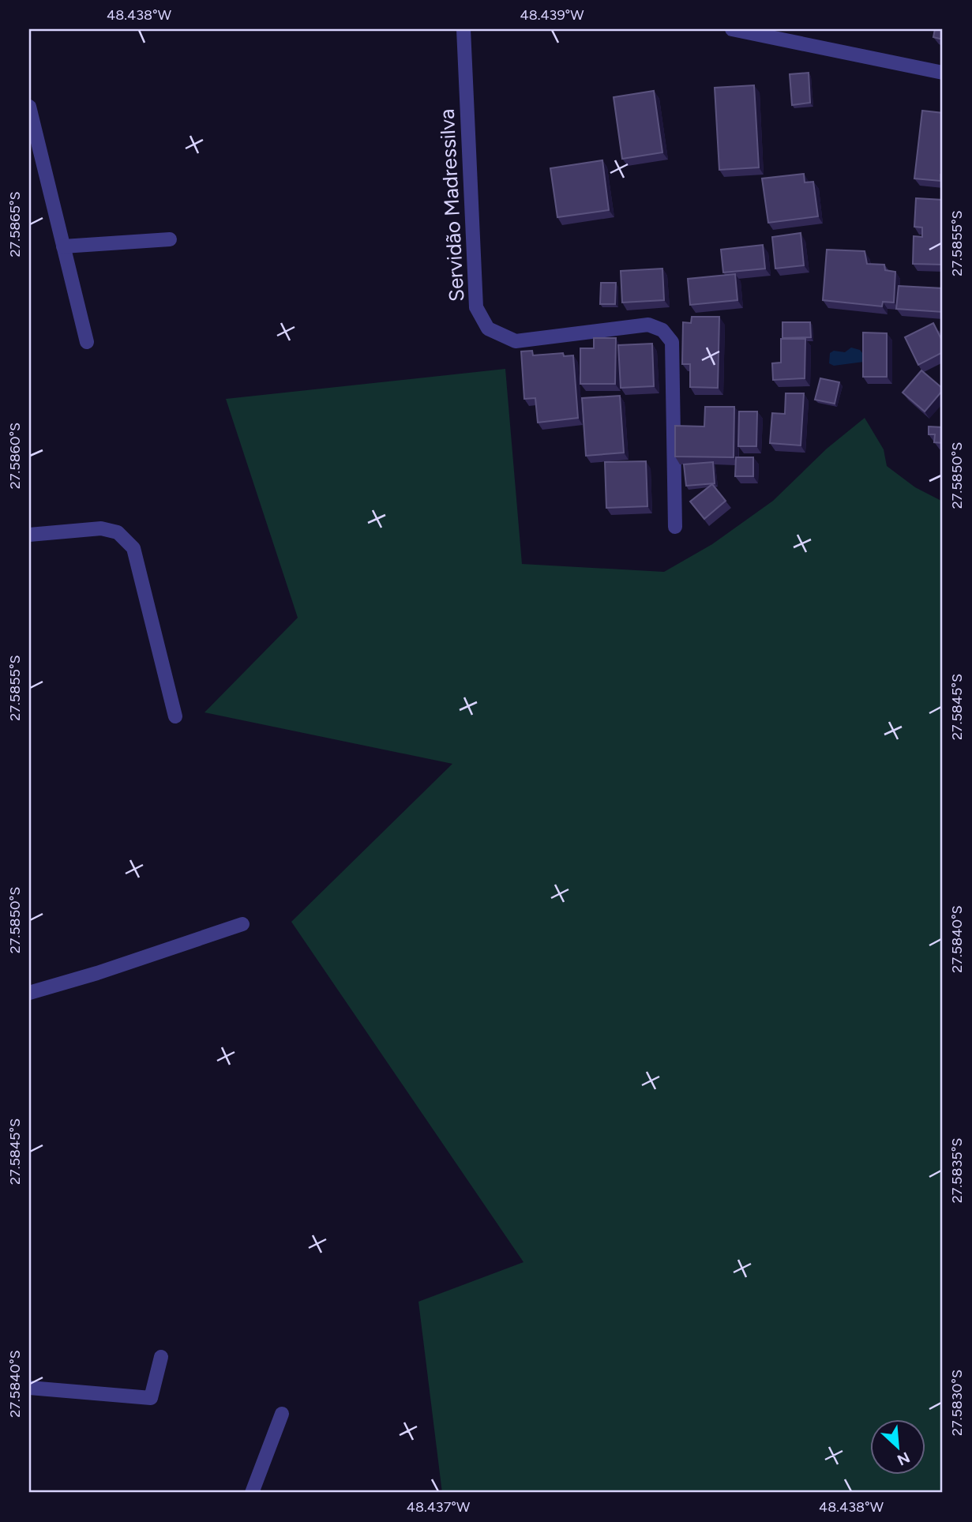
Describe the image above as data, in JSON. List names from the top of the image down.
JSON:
{
  "streets": {
    "street": ["Servidão Madressilva"]
  },
  "north": "bottom right",
  "coordinates": [
    "48.438°W",
    "48.439°W",
    "27.5865°S",
    "27.5855°S",
    "27.5860°S",
    "27.5850°S",
    "27.5845°S",
    "27.5840°S",
    "27.5835°S",
    "27.5830°S",
    "48.437°W"
  ]
}
